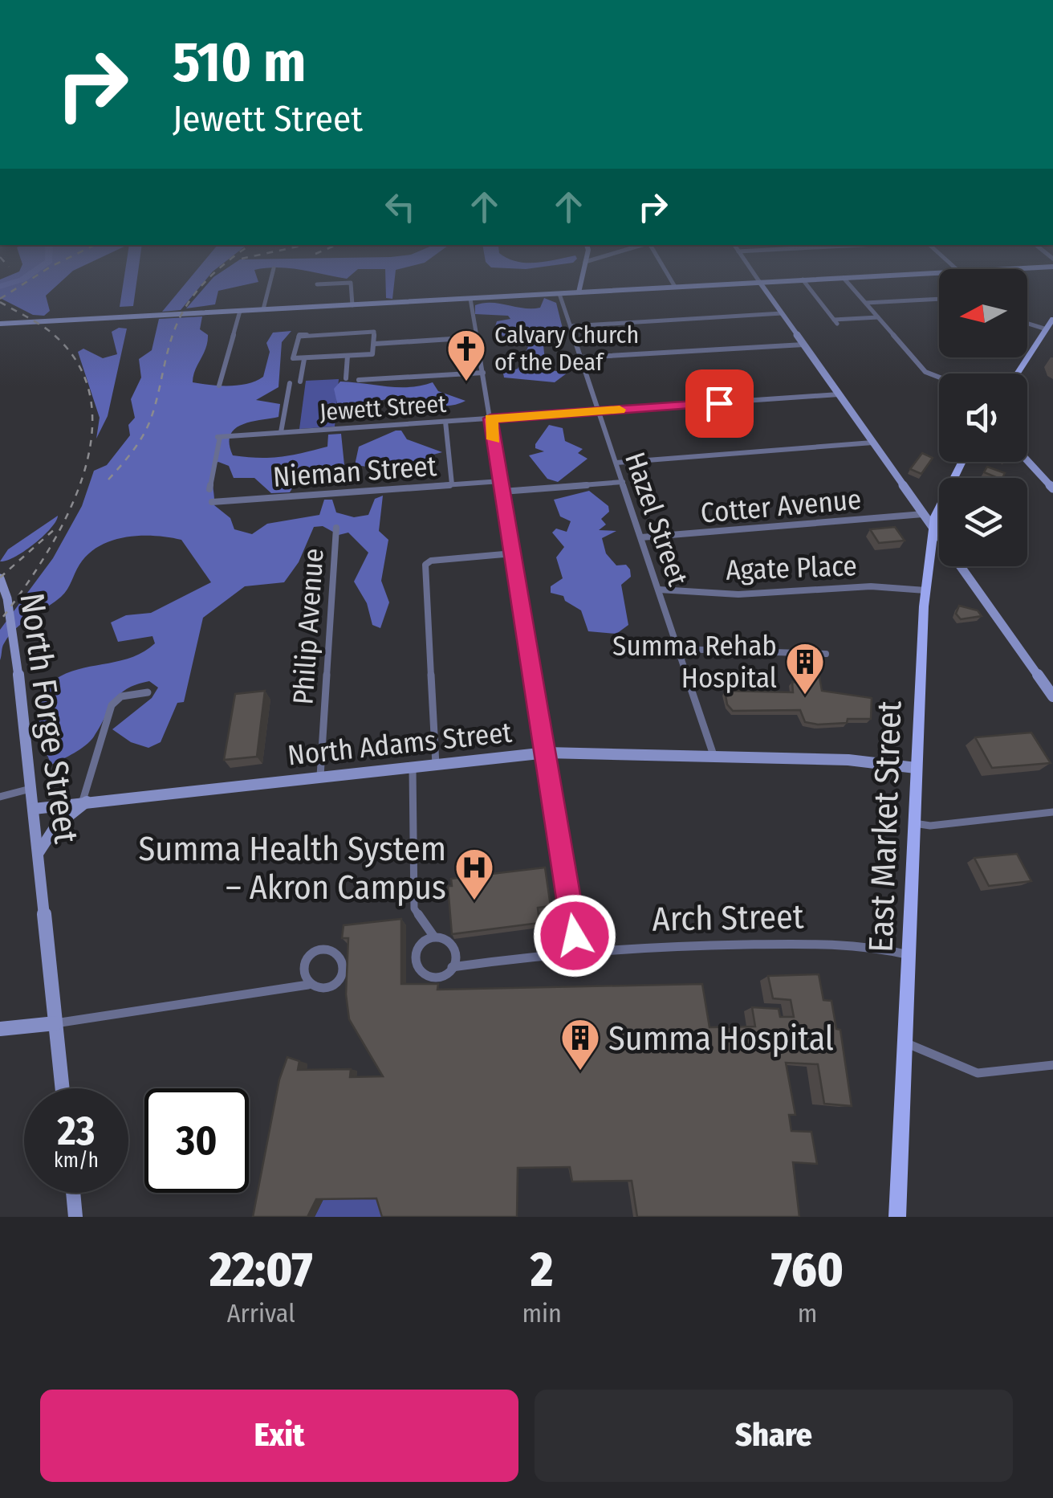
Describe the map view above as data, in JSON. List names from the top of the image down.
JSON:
{
  "streets": {
    "main road": ["East Market Street"],
    "street": [
      "Jewett Street",
      "Nieman Street",
      "Cotter Avenue",
      "Hazel Street",
      "Agate Place",
      "Philip Avenue",
      "North Forge Street",
      "North Adams Street",
      "Arch Street"
    ]
  },
  "crossings": [
    ["Jewett Street", "Hazel Street"],
    ["Cotter Avenue", "Hazel Street"],
    ["Hazel Street", "Agate Place"],
    ["Hazel Street", "North Adams Street"],
    ["Agate Place", "East Market Street"],
    ["Philip Avenue", "North Adams Street"],
    ["North Forge Street", "North Adams Street"],
    ["North Adams Street", "East Market Street"],
    ["East Market Street", "Arch Street"]
  ],
  "places": {
    "church": ["Calvary Church of the Deaf"],
    "building": ["Summa Rehab Hospital", "Summa Hospital"],
    "hospital": ["Summa Health System – Akron Campus"]
  },
  "north": "left",
  "page": {
    "turn": ["510 m", "Jewett Street"],
    "speed": "23 km/h",
    "limit": "30",
    "eta": [
      "22:07",
      "Arrival",
      "2",
      "min",
      "760",
      "m"
    ],
    "buttons": ["Exit", "Share"]
  }
}
